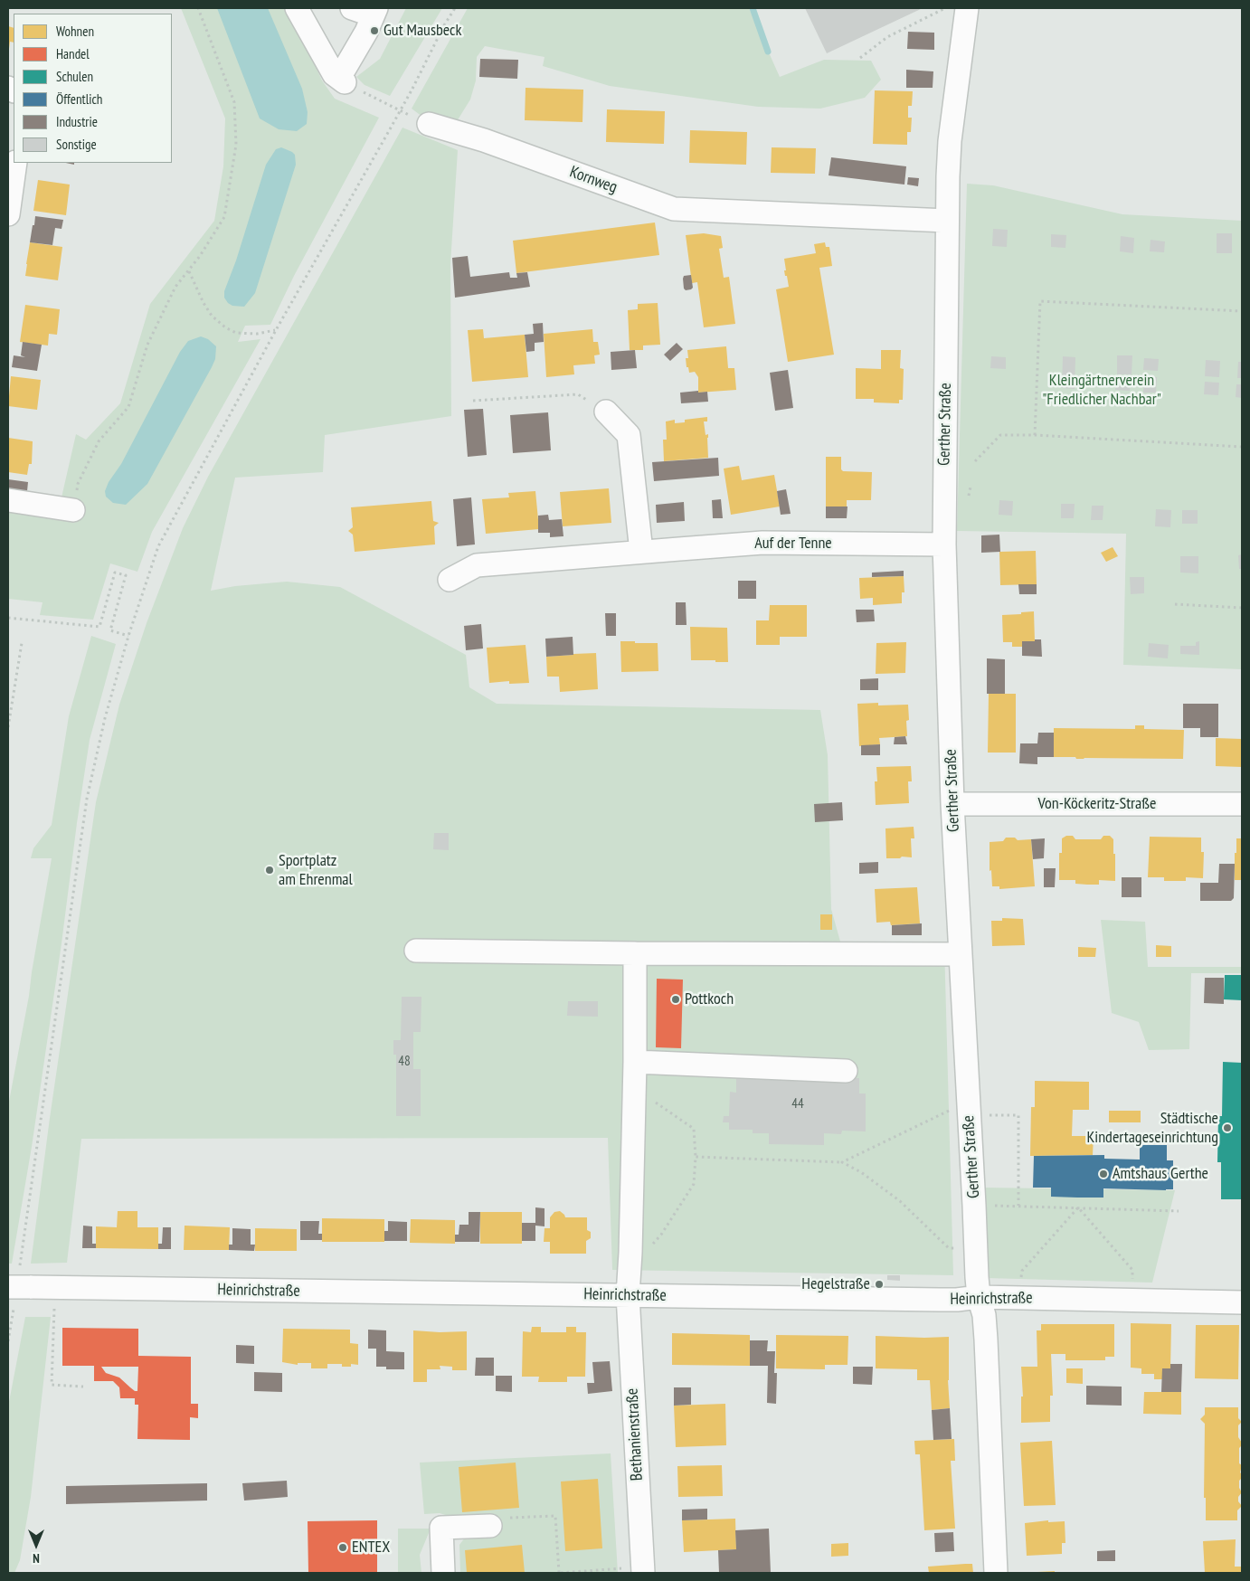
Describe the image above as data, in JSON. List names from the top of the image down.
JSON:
{
  "streets": {
    "street": [
      "Kornweg",
      "Gerther Straße",
      "Auf der Tenne",
      "Von-Köckeritz-Straße",
      "Heinrichstraße",
      "Bethanienstraße"
    ]
  },
  "crossings": [
    ["Kornweg", "Gerther Straße"],
    ["Gerther Straße", "Auf der Tenne"],
    ["Gerther Straße", "Von-Köckeritz-Straße"],
    ["Gerther Straße", "Heinrichstraße"],
    ["Heinrichstraße", "Bethanienstraße"]
  ],
  "parks": ["Kleingärtnerverein \"Friedlicher Nachbar\""],
  "places": [
    "Gut Mausbeck",
    "Sportplatz am Ehrenmal",
    "Pottkoch",
    "Städtische Kindertageseinrichtung",
    "Amtshaus Gerthe",
    "Hegelstraße",
    "ENTEX"
  ],
  "house_numbers": ["48", "44"],
  "legend": [
    "Wohnen",
    "Handel",
    "Schulen",
    "Öffentlich",
    "Industrie",
    "Sonstige"
  ],
  "north": "bottom"
}
